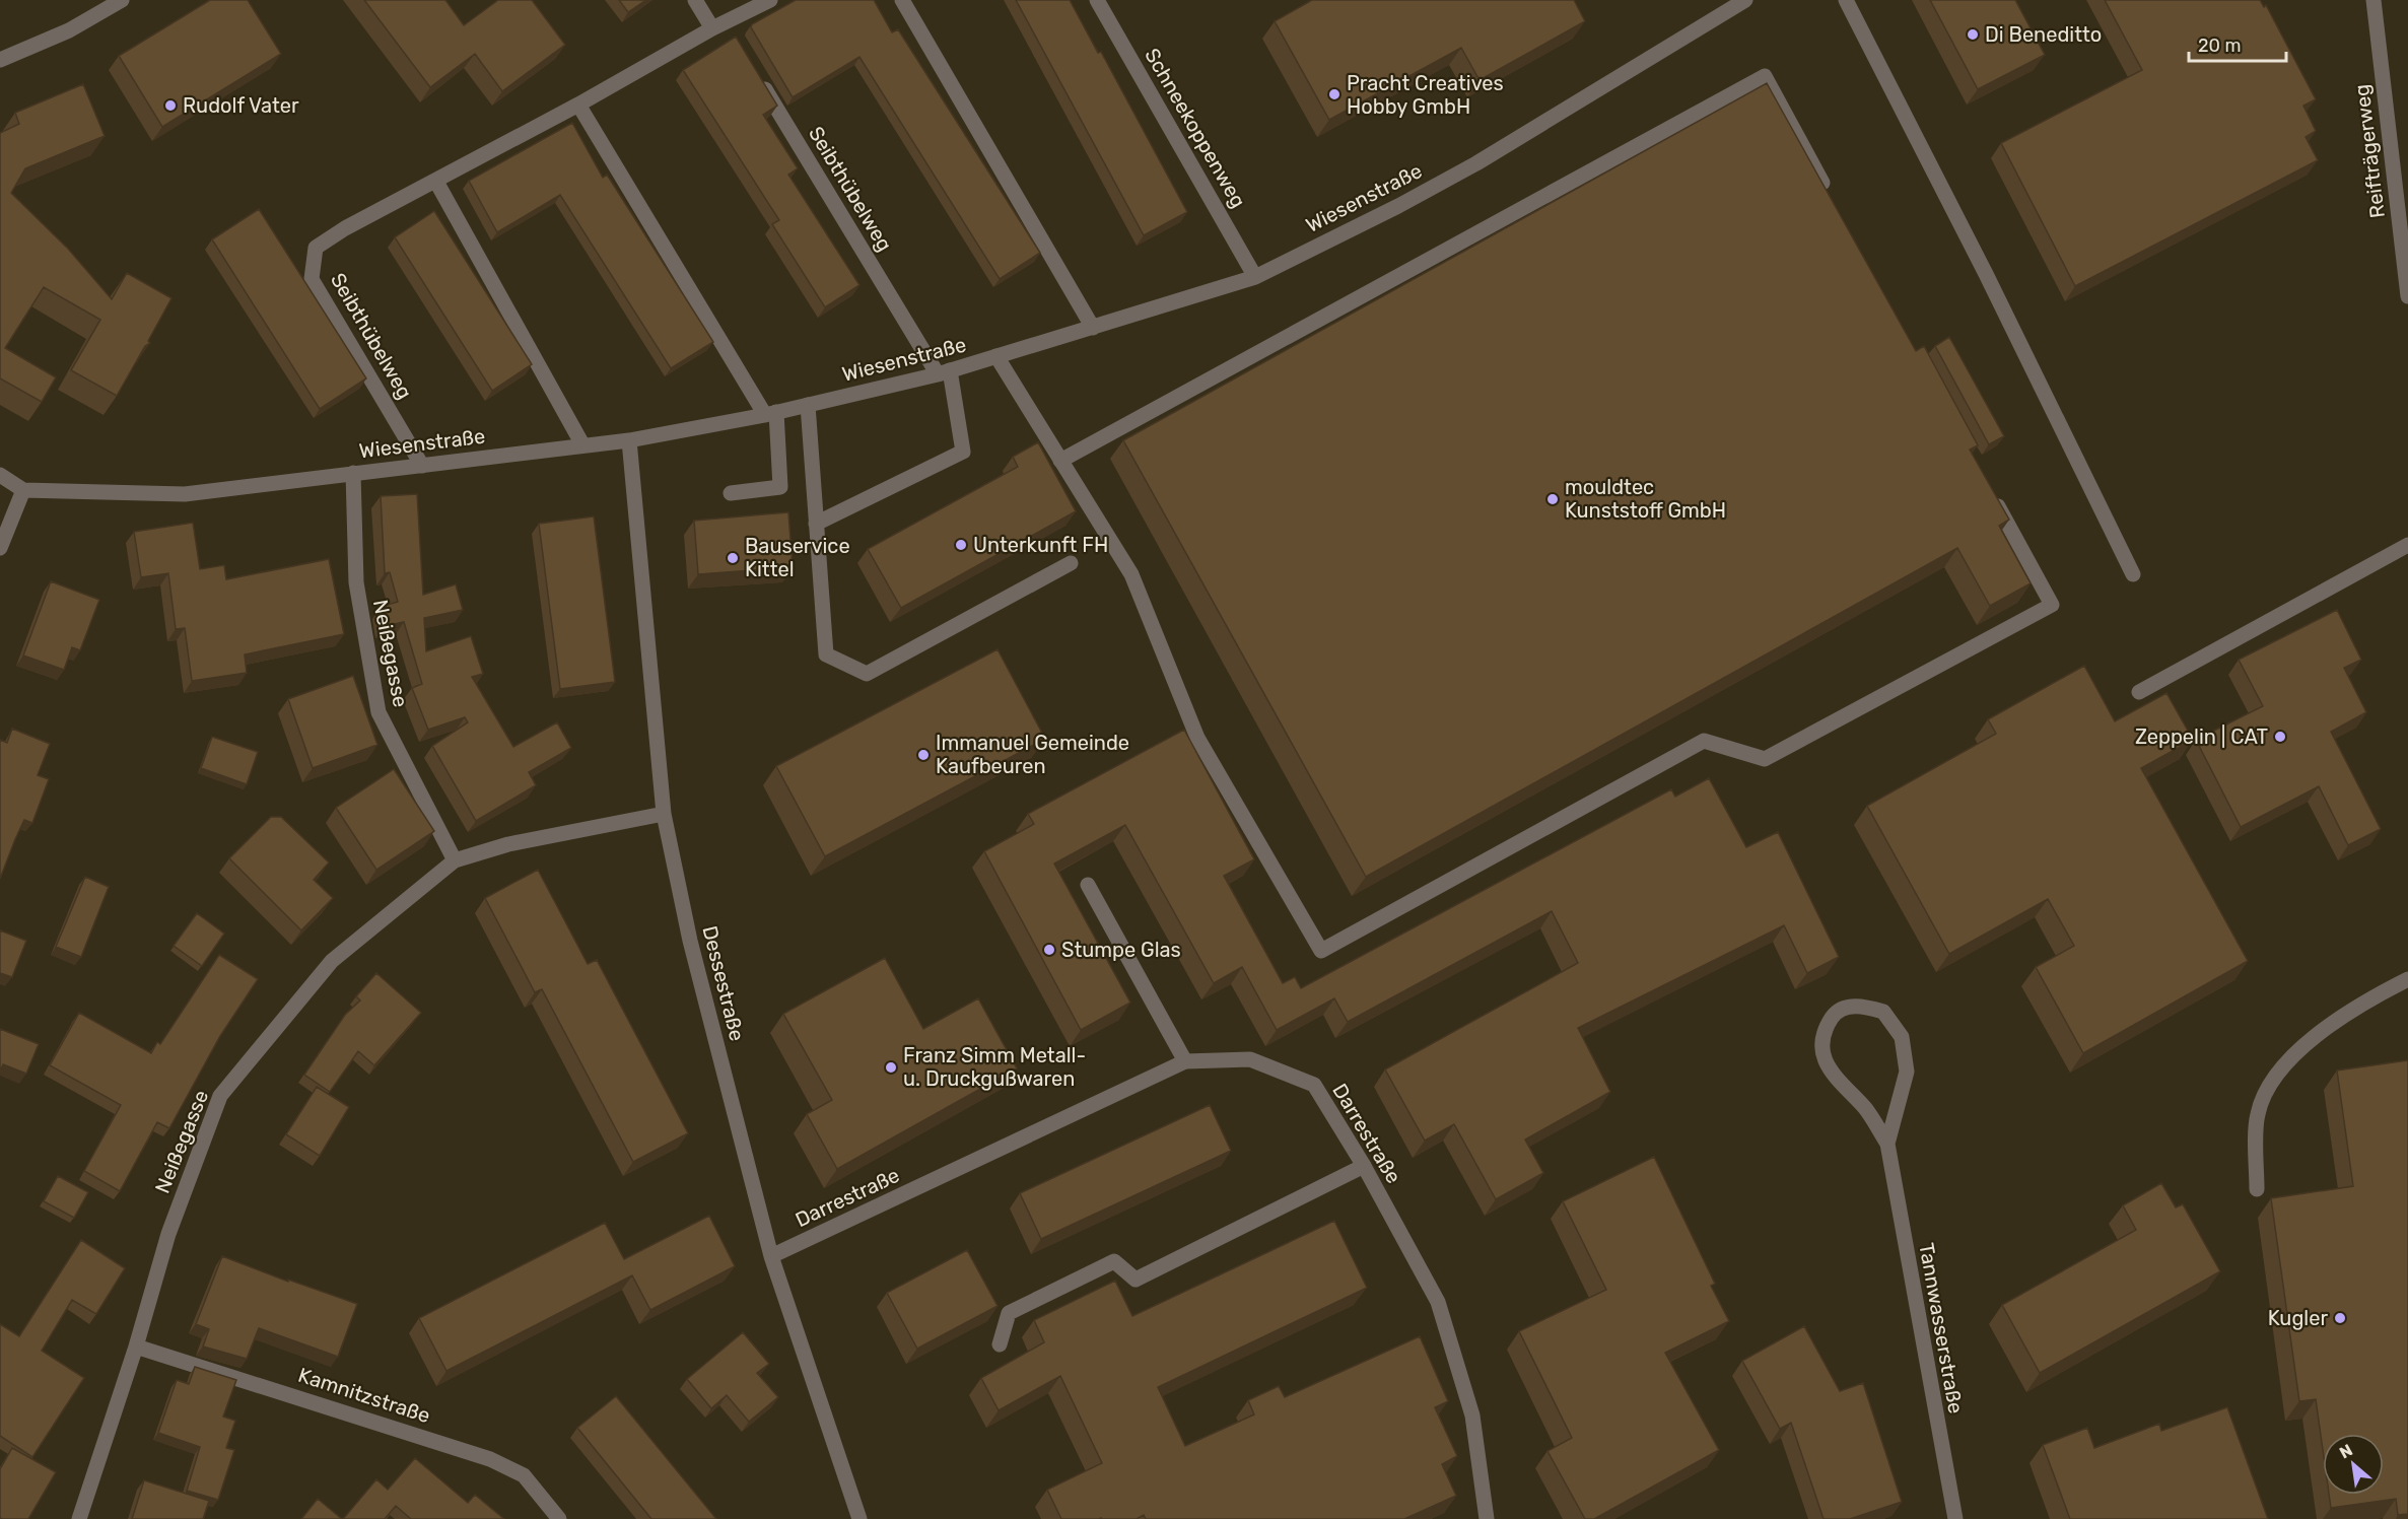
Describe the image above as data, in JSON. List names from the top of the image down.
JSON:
{
  "streets": {
    "street": [
      "Schneekoppenweg",
      "Reifträgerweg",
      "Seibthübelweg",
      "Wiesenstraße",
      "Neißegasse",
      "Dessestraße",
      "Darrestraße",
      "Tannwasserstraße",
      "Kamnitzstraße"
    ]
  },
  "crossings": [
    ["Schneekoppenweg", "Wiesenstraße"],
    ["Seibthübelweg", "Wiesenstraße"],
    ["Wiesenstraße", "Neißegasse"],
    ["Wiesenstraße", "Dessestraße"],
    ["Neißegasse", "Dessestraße"],
    ["Neißegasse", "Kamnitzstraße"],
    ["Dessestraße", "Darrestraße"]
  ],
  "places": [
    "Di Beneditto",
    "Pracht Creatives Hobby GmbH",
    "Rudolf Vater",
    "mouldtec Kunststoff GmbH",
    "Unterkunft FH",
    "Bauservice Kittel",
    "Zeppelin | CAT",
    "Immanuel Gemeinde Kaufbeuren",
    "Stumpe Glas",
    "Franz Simm Metall- u. Druckgußwaren",
    "Kugler"
  ],
  "scale_bar": "20 m",
  "north": "top left"
}
